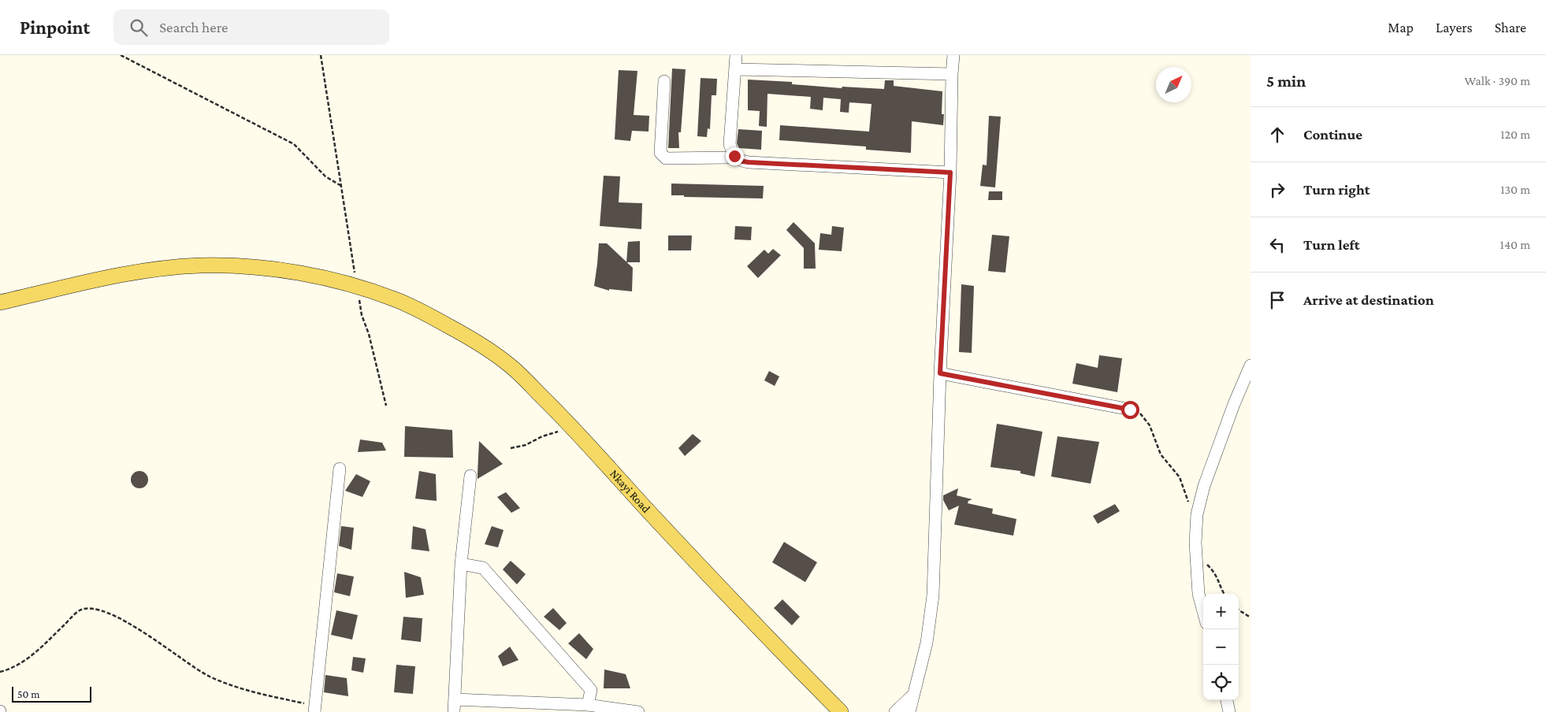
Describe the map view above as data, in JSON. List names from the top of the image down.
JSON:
{
  "streets": {
    "main road": ["Nkayi Road"]
  },
  "scale_bar": "50 m",
  "north": "top right",
  "page": {
    "header": "Pinpoint",
    "search": "Search here",
    "nav": ["Map", "Layers", "Share"],
    "heading": ["5 min", "Walk · 390 m"],
    "list": [
      ["Continue", "120 m"],
      ["Turn right", "130 m"],
      ["Turn left", "140 m"],
      "Arrive at destination"
    ],
    "map_buttons": ["+", "−"],
    "scale": "50 m"
  }
}
